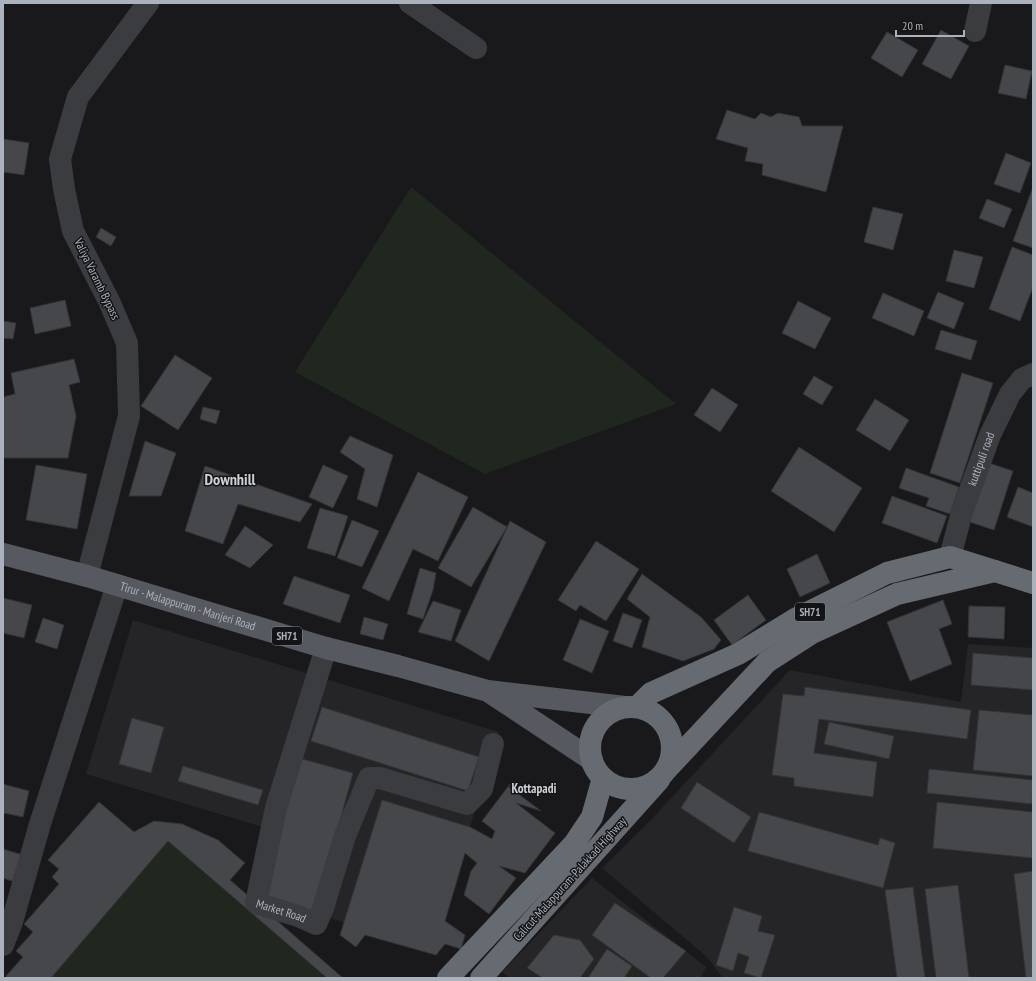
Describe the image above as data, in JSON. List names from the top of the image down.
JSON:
{
  "streets": {
    "highway": ["SH71", "Calicut-Malappuram-Palakkad Highway"],
    "main road": ["Tirur - Malappuram - Manjeri Road"],
    "street": ["Valiya Varamb Bypass", "kuttipuli road", "Market Road"]
  },
  "crossings": [
    ["Valiya Varamb Bypass", "Tirur - Malappuram - Manjeri Road"],
    ["kuttipuli road", "SH71"],
    ["Tirur - Malappuram - Manjeri Road", "SH71"],
    ["Tirur - Malappuram - Manjeri Road", "Calicut-Malappuram-Palakkad Highway"],
    ["Tirur - Malappuram - Manjeri Road", "Market Road"],
    ["SH71", "Calicut-Malappuram-Palakkad Highway"]
  ],
  "districts": ["Downhill", "Kottapadi"],
  "scale_bar": "20 m"
}
